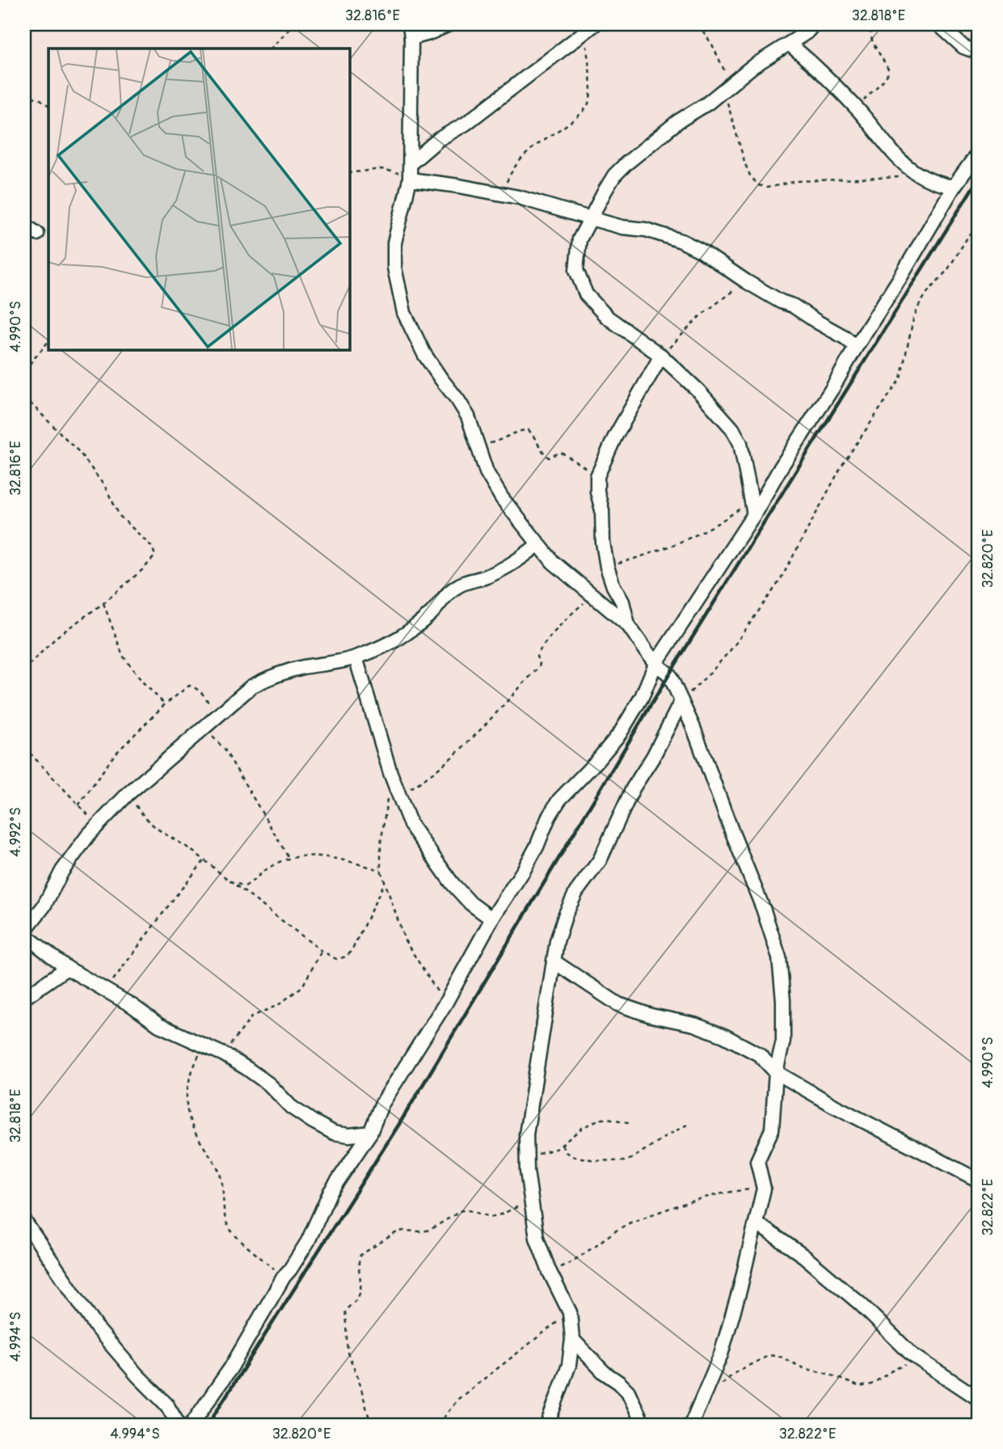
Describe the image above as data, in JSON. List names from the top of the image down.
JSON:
{
  "coordinates": [
    "32.816°E",
    "32.818°E",
    "4.990°S",
    "32.820°E",
    "4.992°S",
    "32.822°E",
    "4.994°S"
  ]
}
